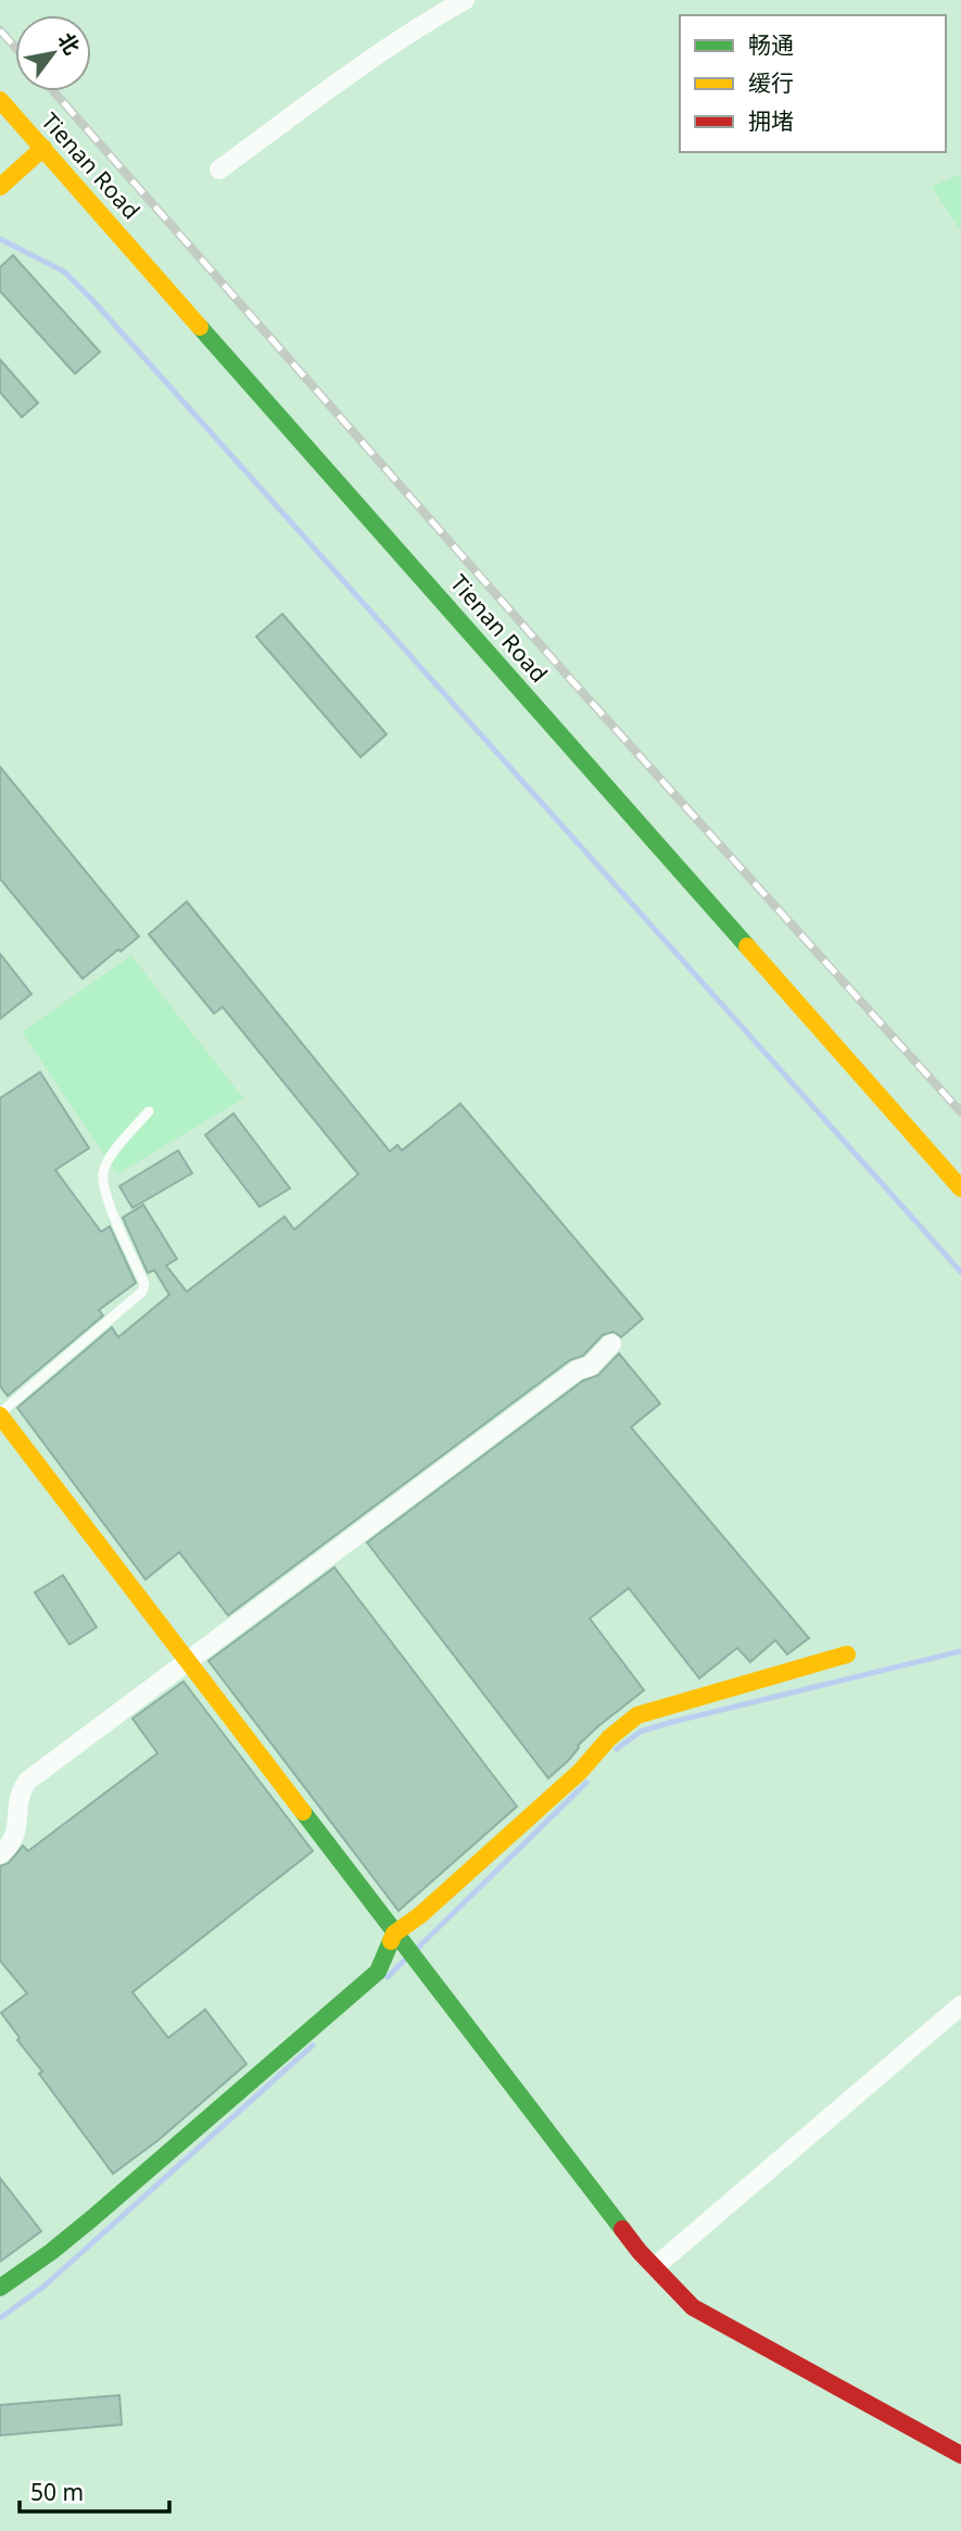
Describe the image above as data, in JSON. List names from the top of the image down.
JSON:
{
  "streets": {
    "street": ["Tienan Road"]
  },
  "legend": ["畅通", "缓行", "拥堵"],
  "scale_bar": "50 m",
  "north": "top right"
}
